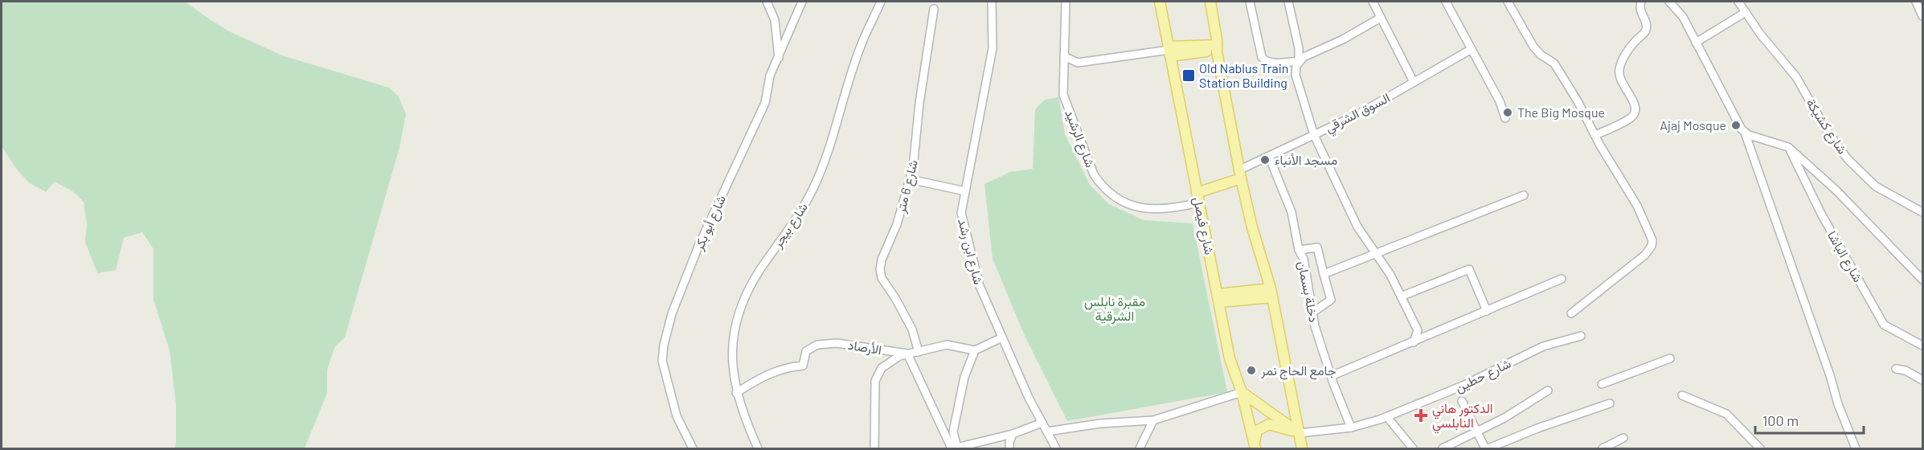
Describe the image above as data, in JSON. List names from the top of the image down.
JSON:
{
  "streets": {
    "main road": ["شارع فيصل"],
    "street": [
      "السوق الشرقي",
      "شارع كشيكة",
      "شارع الرشيد",
      "شارع 6 متر",
      "شارع أبو بكر",
      "شارع بيجر",
      "شارع ابن رشد",
      "شارع الباشا",
      "دخلة بسمان",
      "الأرصاد",
      "شارع حطين"
    ]
  },
  "crossings": [
    ["السوق الشرقي", "دخلة بسمان"],
    ["شارع الرشيد", "شارع فيصل"],
    ["شارع بيجر", "الأرصاد"],
    ["دخلة بسمان", "شارع حطين"]
  ],
  "parks": ["مقبرة نابلس الشرقية"],
  "places": {
    "transit": ["Old Nablus Train Station Building"],
    "other": [
      "The Big Mosque",
      "Ajaj Mosque",
      "مسجد الأنباء",
      "جامع الحاج نمر"
    ],
    "health": ["الدكتور هاني النابلسي"]
  },
  "scale_bar": "100 m"
}
